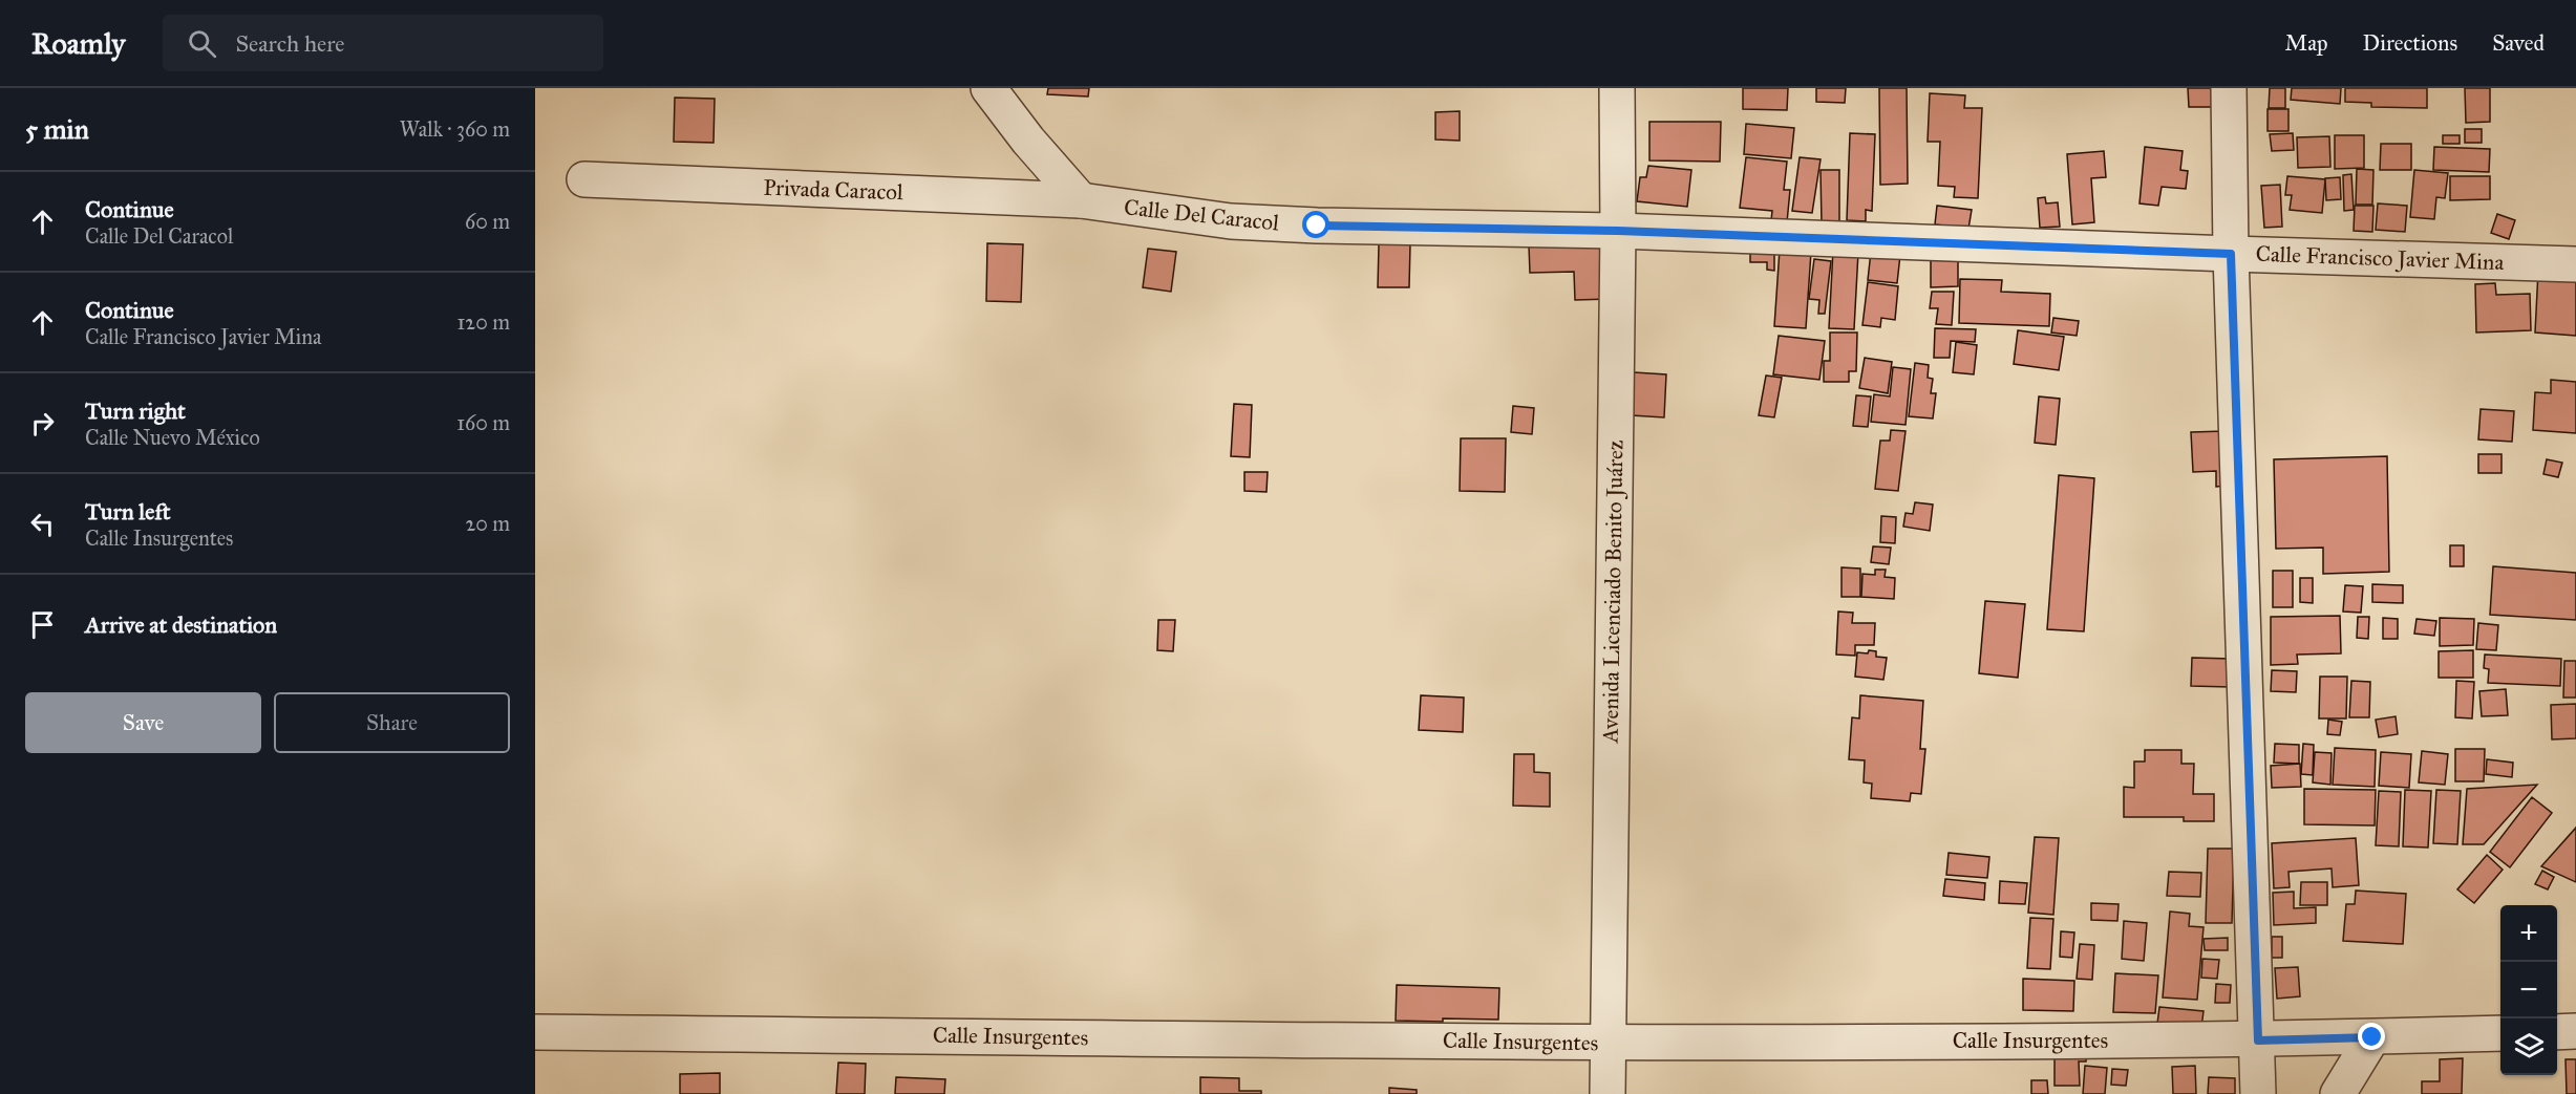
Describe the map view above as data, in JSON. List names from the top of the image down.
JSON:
{
  "streets": {
    "street": [
      "Privada Caracol",
      "Calle Del Caracol",
      "Calle Francisco Javier Mina",
      "Avenida Licenciado Benito Juárez",
      "Calle Insurgentes"
    ]
  },
  "crossings": [
    ["Privada Caracol", "Calle Del Caracol"],
    ["Calle Del Caracol", "Calle Francisco Javier Mina"],
    ["Calle Del Caracol", "Avenida Licenciado Benito Juárez"],
    ["Calle Francisco Javier Mina", "Avenida Licenciado Benito Juárez"],
    ["Avenida Licenciado Benito Juárez", "Calle Insurgentes"]
  ],
  "page": {
    "header": "Roamly",
    "search": "Search here",
    "nav": ["Map", "Directions", "Saved"],
    "heading": ["5 min", "Walk · 360 m"],
    "list": [
      ["Continue", "Calle Del Caracol", "60 m"],
      ["Continue", "Calle Francisco Javier Mina", "120 m"],
      ["Turn right", "Calle Nuevo México", "160 m"],
      ["Turn left", "Calle Insurgentes", "20 m"],
      "Arrive at destination"
    ],
    "buttons": ["Save", "Share"],
    "map_buttons": ["+", "−"]
  }
}
